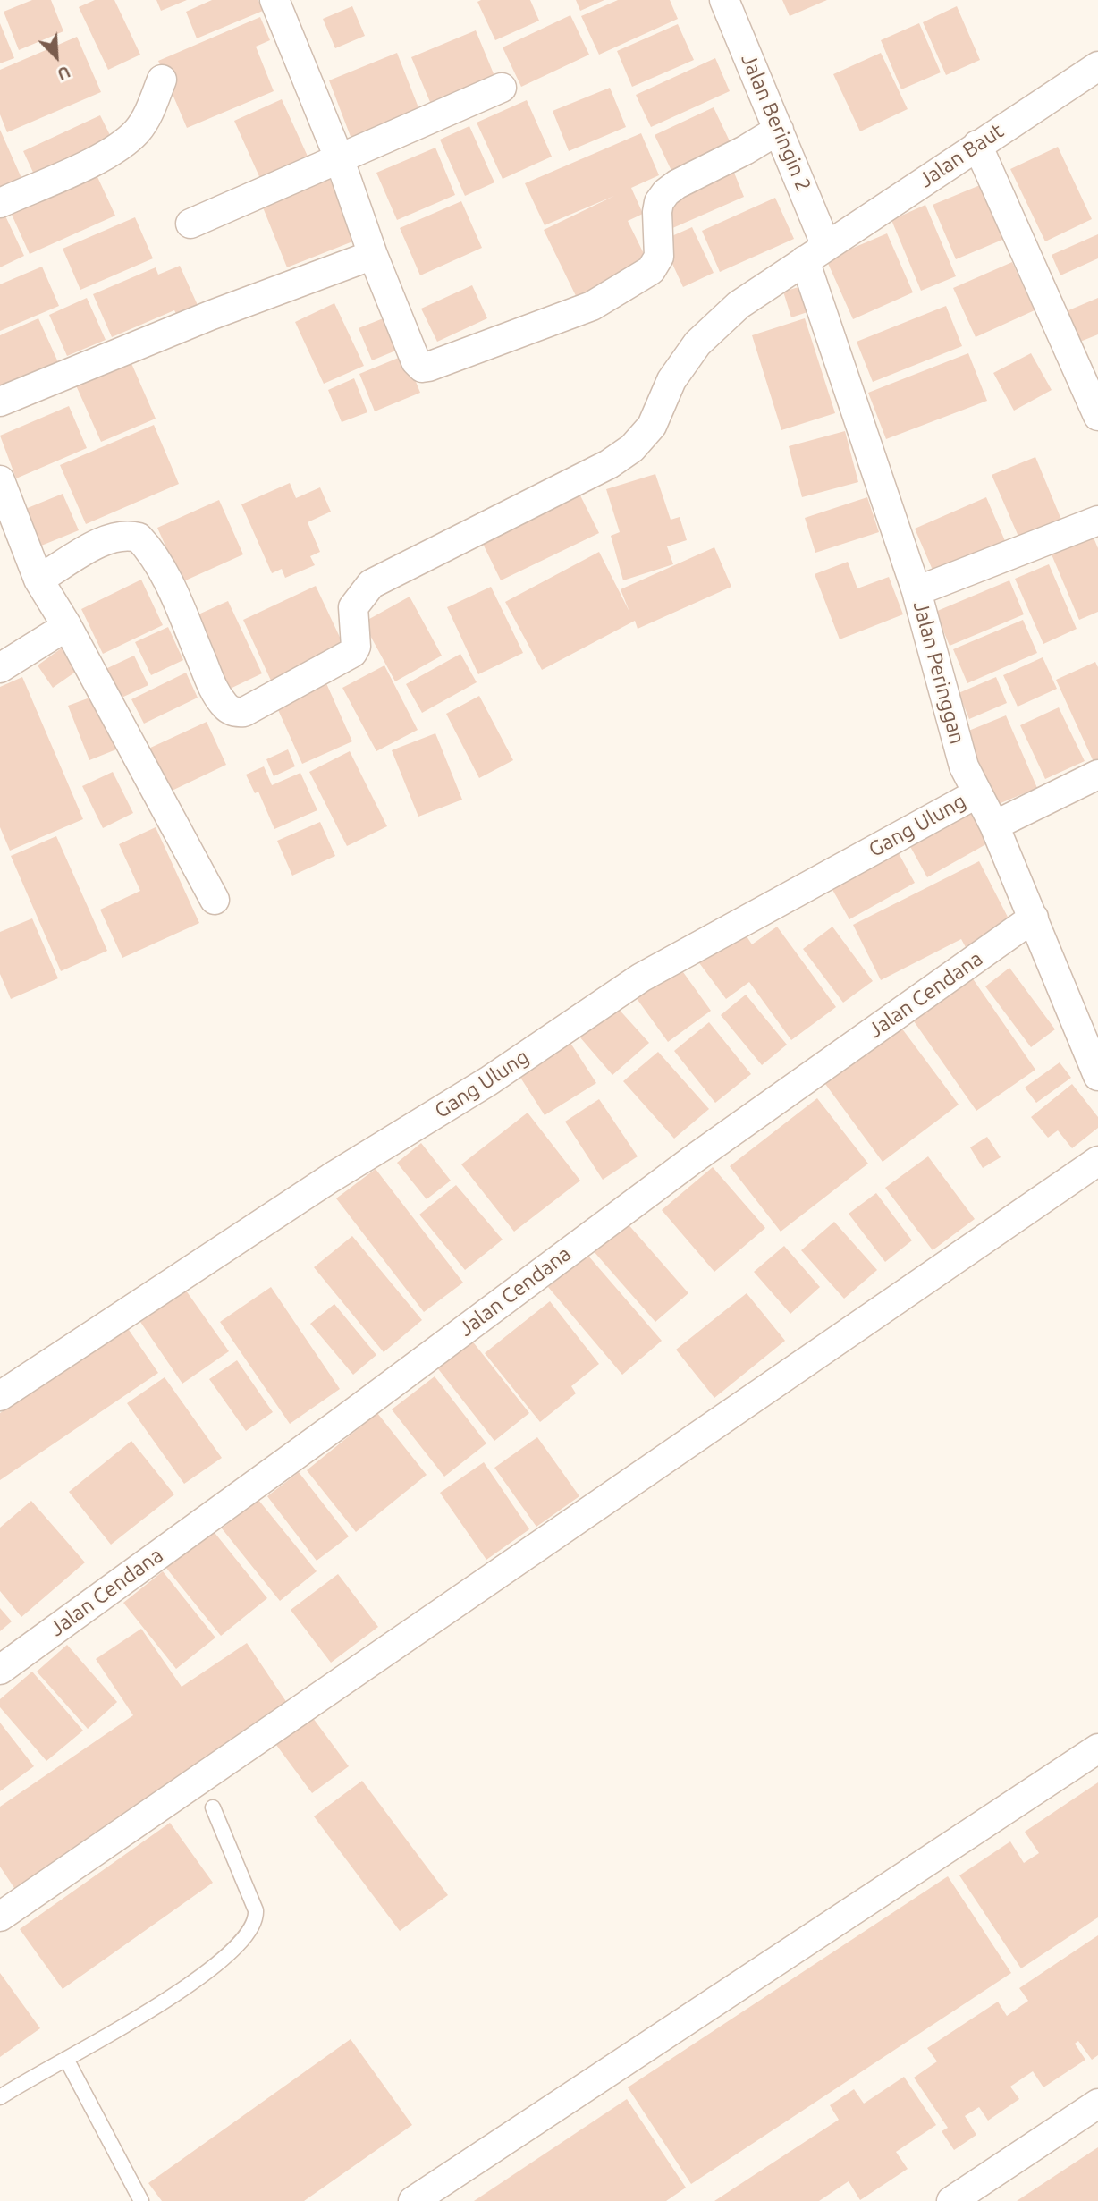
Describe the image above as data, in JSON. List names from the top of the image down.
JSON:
{
  "streets": {
    "street": [
      "Jalan Beringin 2",
      "Jalan Baut",
      "Jalan Peringgan",
      "Gang Ulung",
      "Jalan Cendana"
    ]
  },
  "crossings": [
    ["Jalan Beringin 2", "Jalan Baut"],
    ["Jalan Beringin 2", "Jalan Peringgan"],
    ["Jalan Baut", "Jalan Peringgan"],
    ["Jalan Peringgan", "Gang Ulung"],
    ["Jalan Peringgan", "Jalan Cendana"]
  ],
  "north": "bottom right"
}
